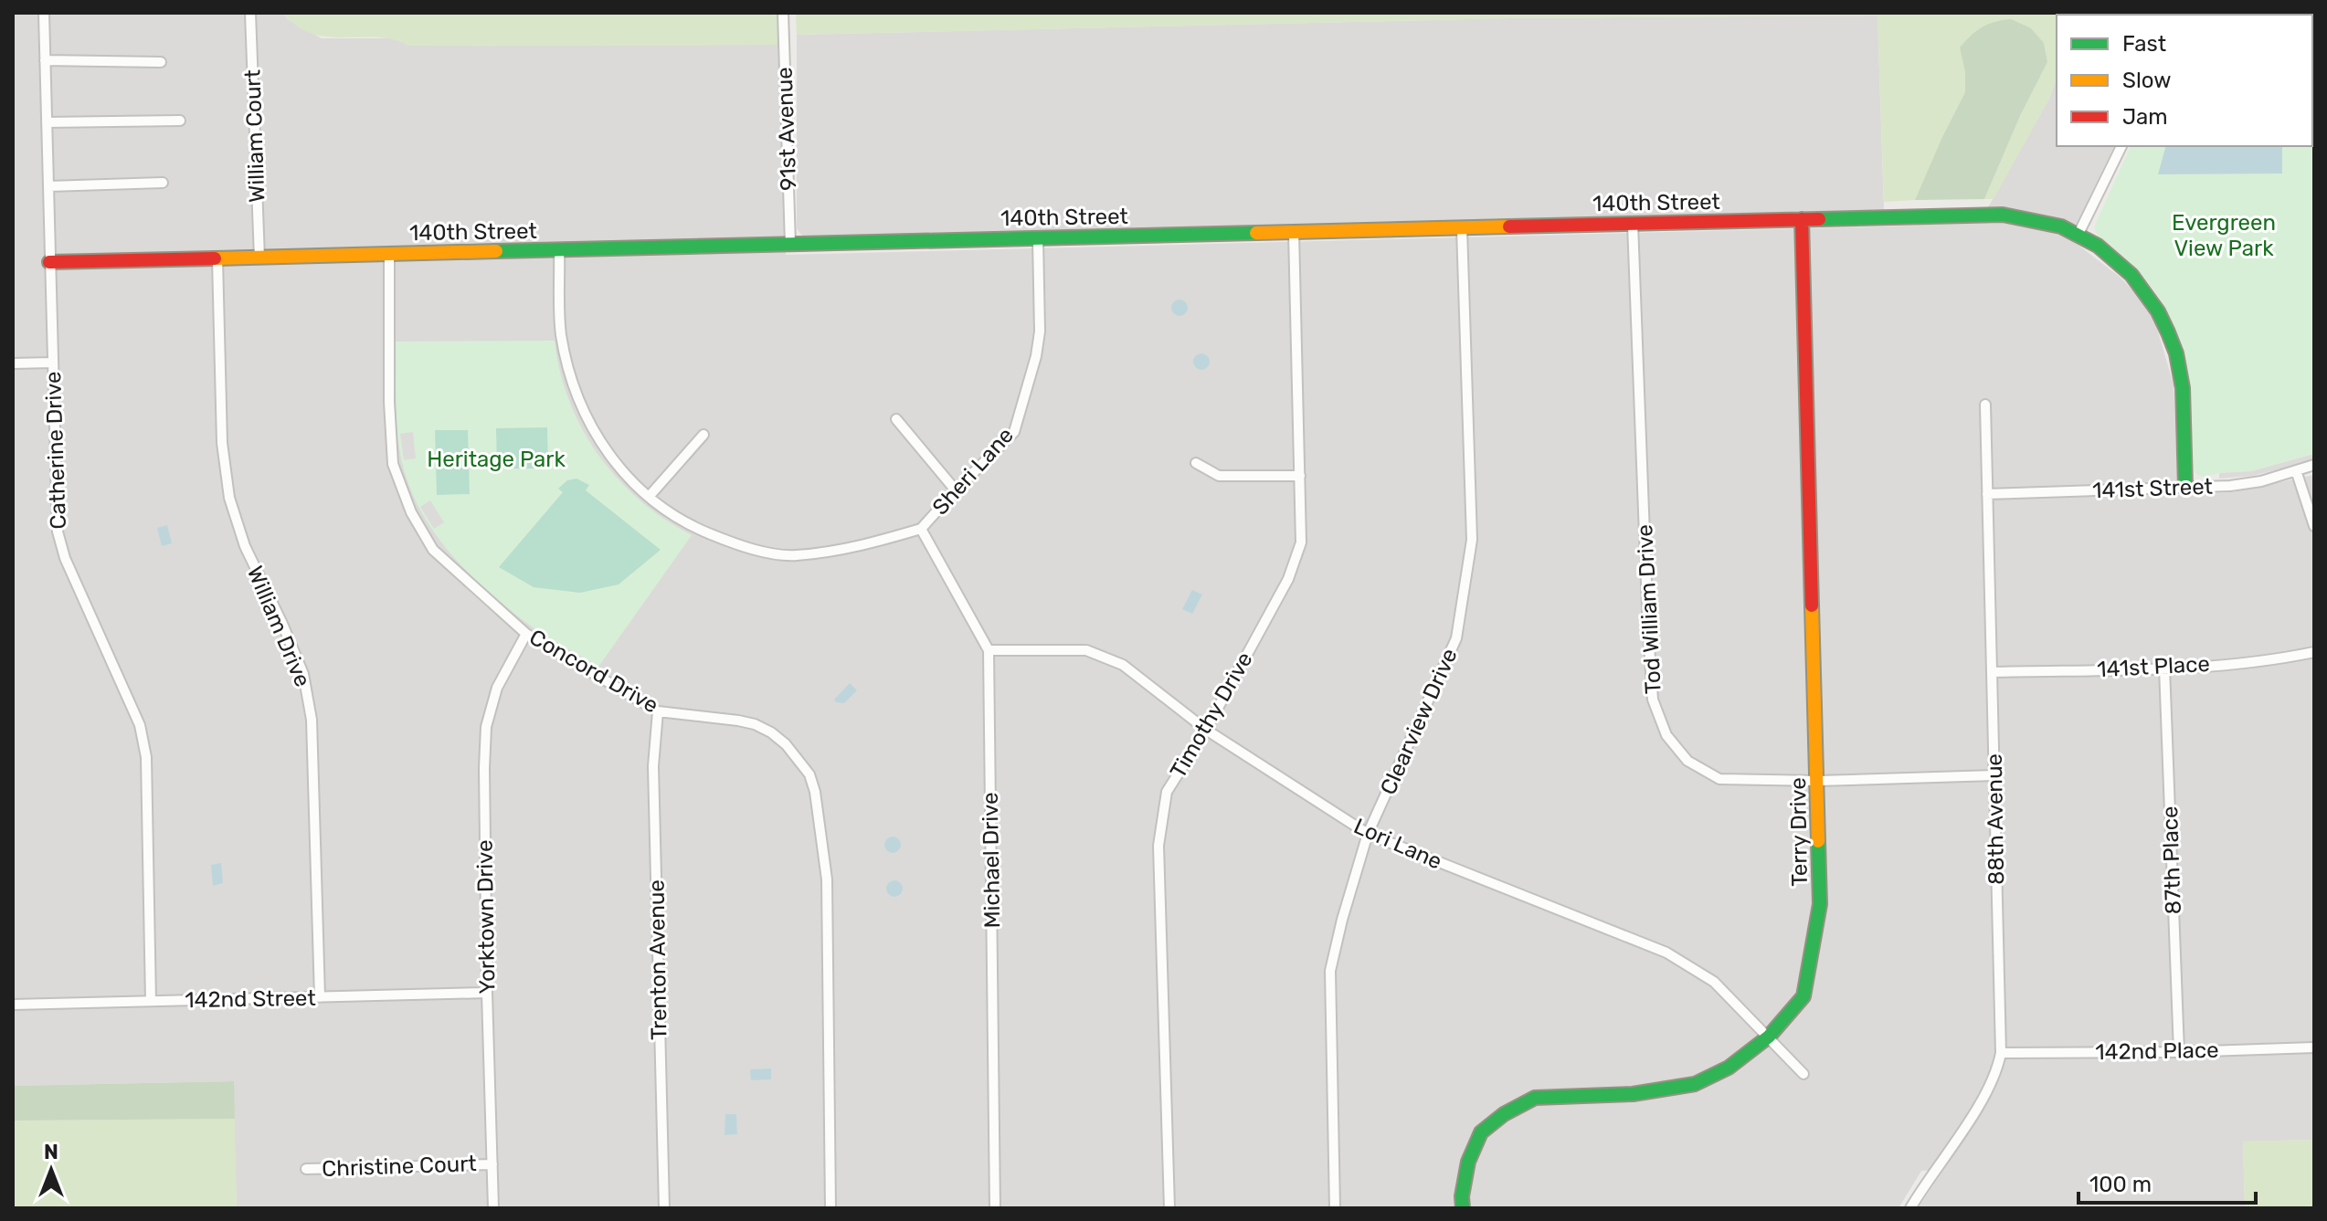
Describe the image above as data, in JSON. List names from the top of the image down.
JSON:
{
  "streets": {
    "street": [
      "91st Avenue",
      "William Court",
      "140th Street",
      "Catherine Drive",
      "Sheri Lane",
      "141st Street",
      "Tod William Drive",
      "William Drive",
      "141st Place",
      "Concord Drive",
      "Timothy Drive",
      "Clearview Drive",
      "88th Avenue",
      "Terry Drive",
      "Lori Lane",
      "Michael Drive",
      "87th Place",
      "Yorktown Drive",
      "Trenton Avenue",
      "142nd Street",
      "142nd Place",
      "Christine Court"
    ]
  },
  "crossings": [
    ["91st Avenue", "140th Street"],
    ["William Court", "140th Street"],
    ["140th Street", "Catherine Drive"],
    ["140th Street", "Sheri Lane"],
    ["140th Street", "Tod William Drive"],
    ["140th Street", "William Drive"],
    ["140th Street", "Concord Drive"],
    ["140th Street", "Timothy Drive"],
    ["140th Street", "Clearview Drive"],
    ["140th Street", "Terry Drive"],
    ["Catherine Drive", "142nd Street"],
    ["Sheri Lane", "Michael Drive"],
    ["141st Street", "88th Avenue"],
    ["Tod William Drive", "88th Avenue"],
    ["Tod William Drive", "Terry Drive"],
    ["William Drive", "142nd Street"],
    ["141st Place", "88th Avenue"],
    ["141st Place", "87th Place"],
    ["Concord Drive", "Yorktown Drive"],
    ["Concord Drive", "Trenton Avenue"],
    ["Timothy Drive", "Lori Lane"],
    ["Clearview Drive", "Lori Lane"],
    ["88th Avenue", "142nd Place"],
    ["Terry Drive", "Lori Lane"],
    ["Lori Lane", "Michael Drive"],
    ["87th Place", "142nd Place"],
    ["Yorktown Drive", "142nd Street"],
    ["Yorktown Drive", "Christine Court"]
  ],
  "parks": ["Evergreen View Park", "Heritage Park"],
  "legend": ["Fast", "Slow", "Jam"],
  "scale_bar": "100 m",
  "north": "top"
}
